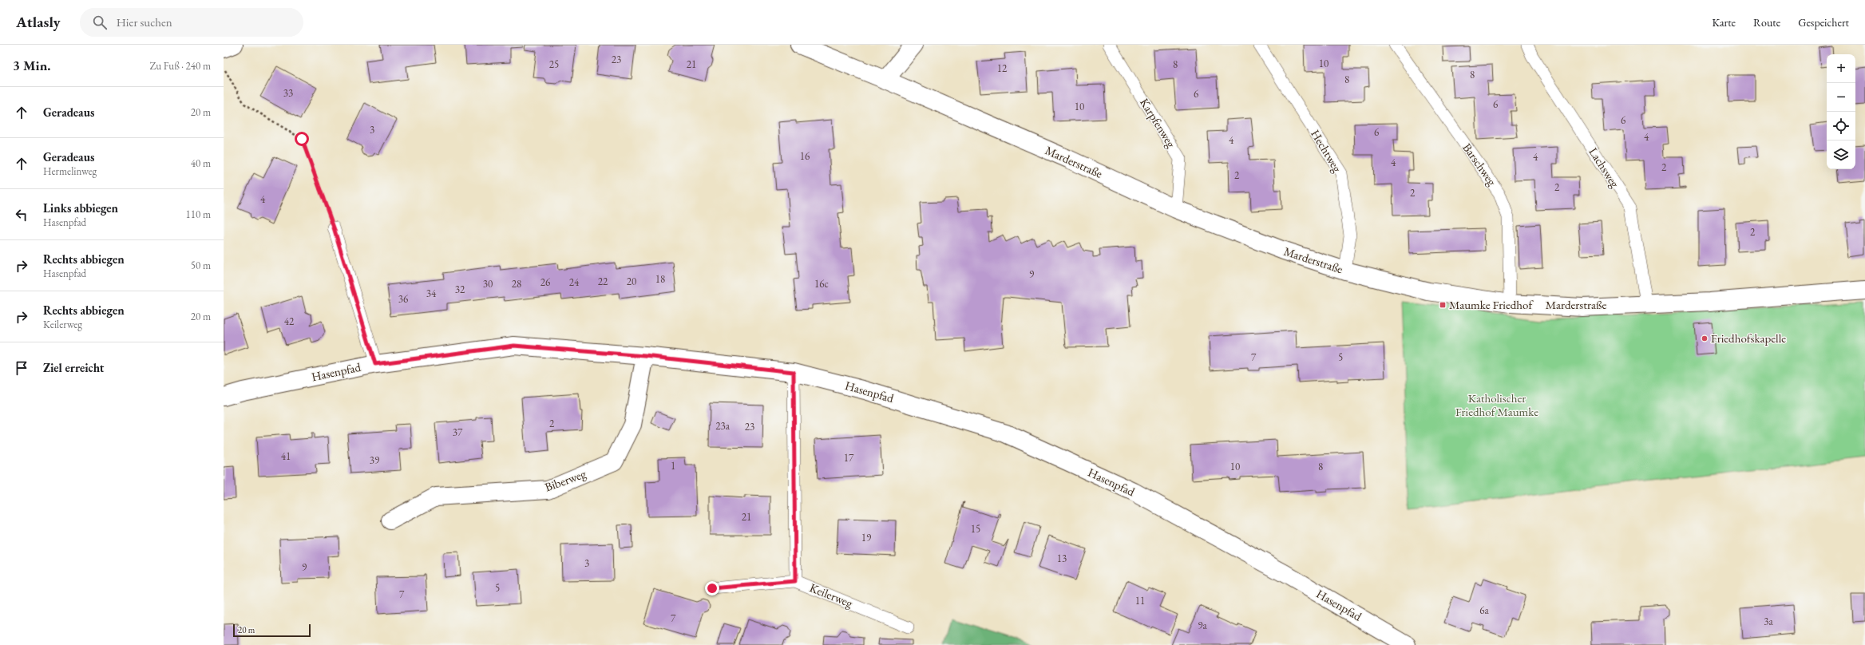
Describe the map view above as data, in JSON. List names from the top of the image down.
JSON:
{
  "streets": {
    "street": ["Marderstraße", "Hasenpfad", "Biberweg"],
    "lane": [
      "Karpfenweg",
      "Hechtweg",
      "Barschweg",
      "Lachsweg",
      "Keilerweg"
    ]
  },
  "crossings": [
    ["Karpfenweg", "Marderstraße"],
    ["Hechtweg", "Marderstraße"],
    ["Marderstraße", "Barschweg"],
    ["Marderstraße", "Lachsweg"],
    ["Hasenpfad", "Biberweg"]
  ],
  "parks": ["Katholischer Friedhof Maumke"],
  "places": {
    "transit": ["Maumke Friedhof"],
    "other": ["Friedhofskapelle"]
  },
  "house_numbers": [
    "23",
    "10",
    "25",
    "21",
    "8",
    "12",
    "8",
    "8",
    "33",
    "6",
    "6",
    "10",
    "6",
    "3",
    "6",
    "4",
    "4",
    "16",
    "4",
    "4",
    "2",
    "2",
    "2",
    "2",
    "4",
    "2",
    "9",
    "18",
    "22",
    "20",
    "26",
    "24",
    "30",
    "28",
    "16c",
    "32",
    "34",
    "36",
    "42",
    "7",
    "5",
    "2",
    "23a",
    "23",
    "37",
    "41",
    "17",
    "39",
    "1",
    "10",
    "8",
    "21",
    "15",
    "19",
    "13",
    "3",
    "9",
    "5",
    "7",
    "11",
    "6a",
    "7",
    "3a",
    "9a"
  ],
  "scale_bar": "20 m",
  "page": {
    "header": "Atlasly",
    "search": "Hier suchen",
    "nav": ["Karte", "Route", "Gespeichert"],
    "heading": ["3 Min.", "Zu Fuß · 240 m"],
    "map_buttons": ["+", "−"],
    "list": [
      ["Geradeaus", "20 m"],
      ["Geradeaus", "Hermelinweg", "40 m"],
      ["Links abbiegen", "Hasenpfad", "110 m"],
      ["Rechts abbiegen", "Hasenpfad", "50 m"],
      ["Rechts abbiegen", "Keilerweg", "20 m"],
      "Ziel erreicht"
    ],
    "scale": "20 m"
  }
}
